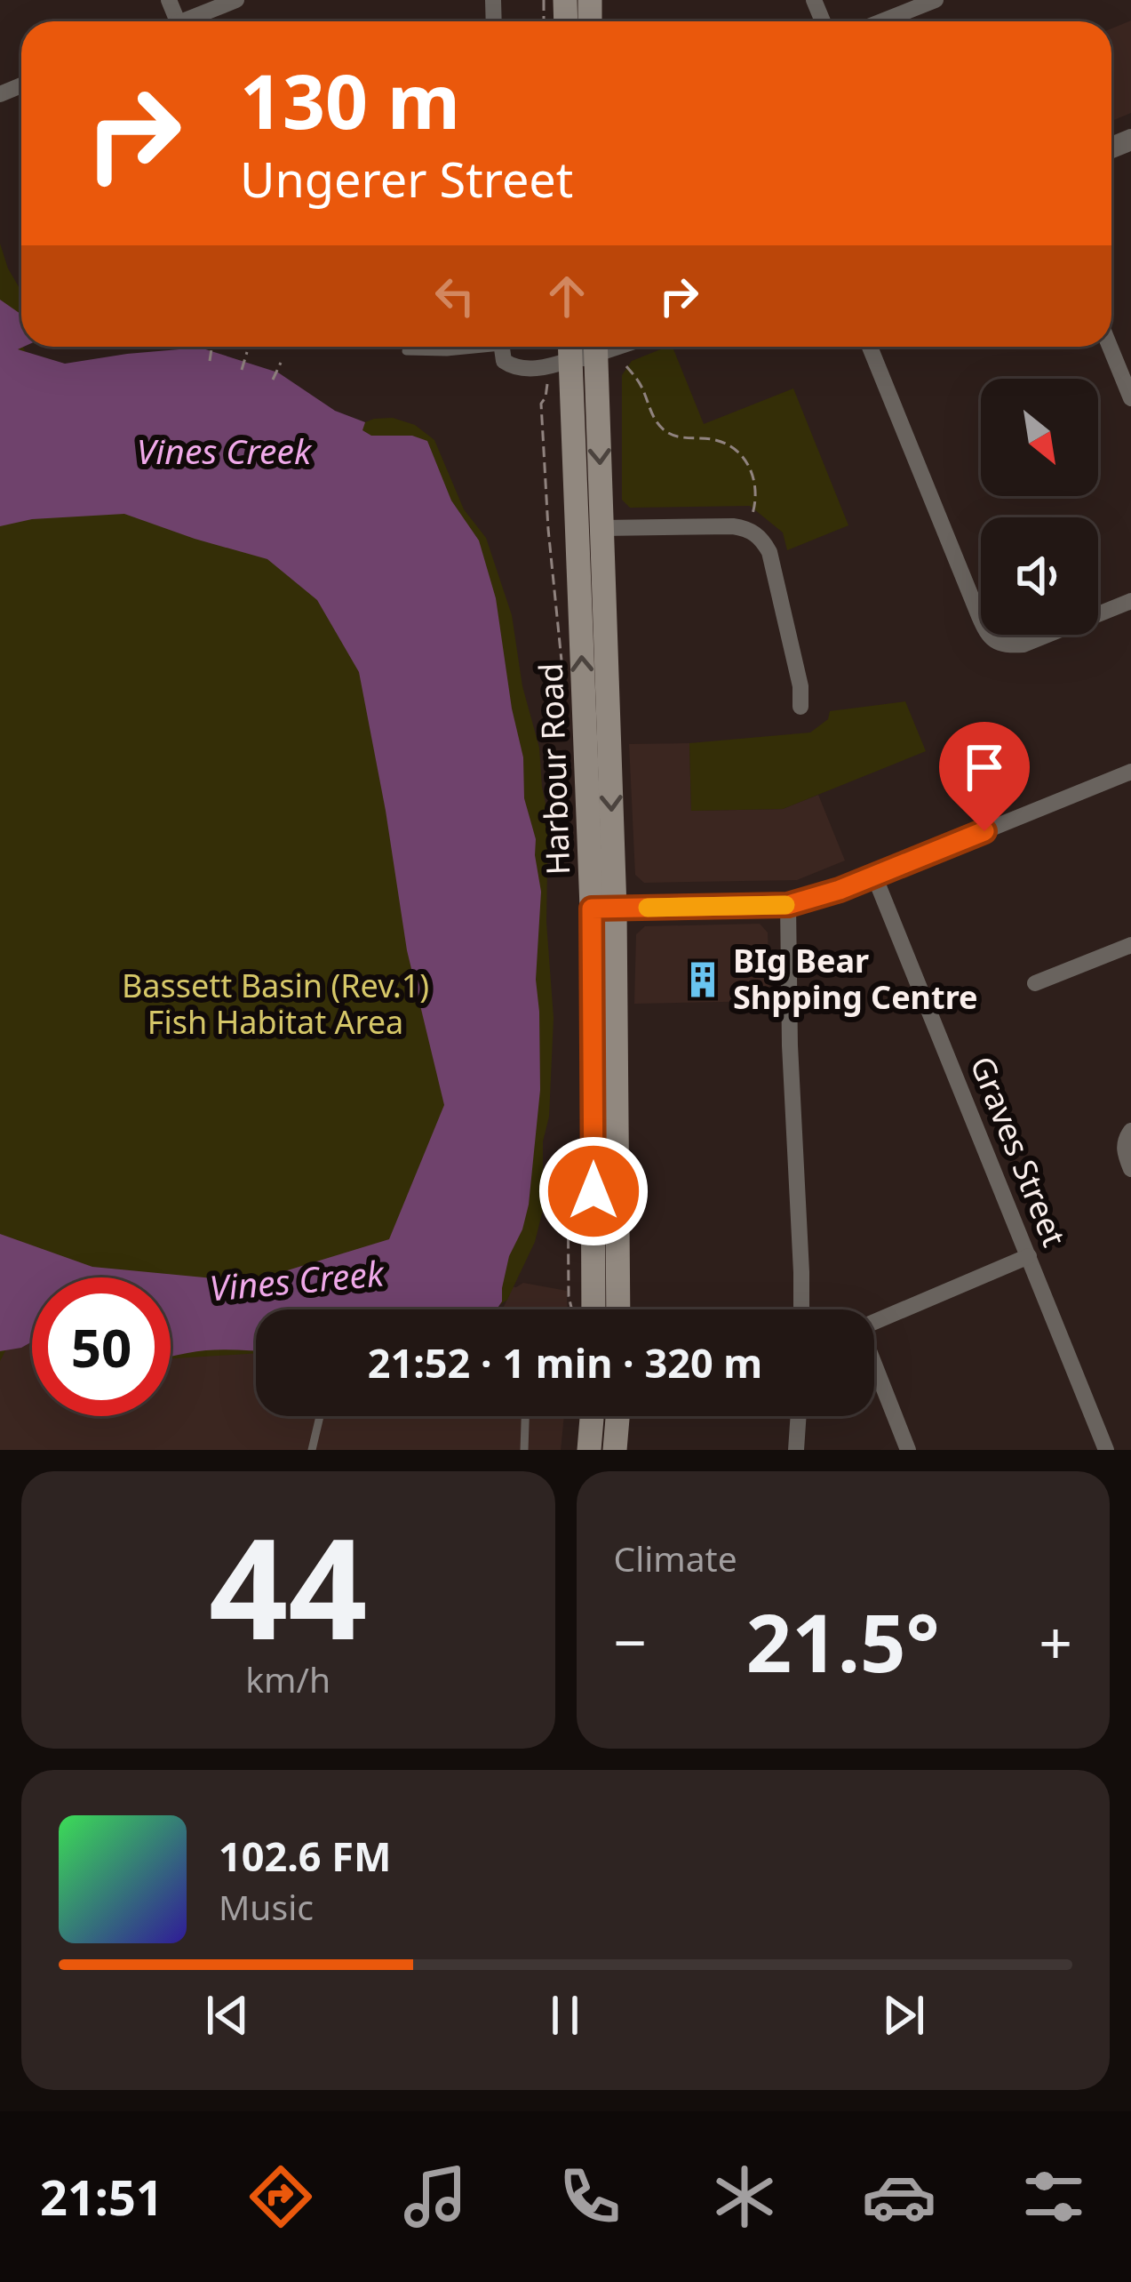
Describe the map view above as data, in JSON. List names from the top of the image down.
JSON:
{
  "streets": {
    "main road": ["Harbour Road"],
    "street": ["Graves Street"]
  },
  "water": ["Vines Creek"],
  "parks": ["Bassett Basin (Rev.1) Fish Habitat Area"],
  "places": {
    "building": ["BIg Bear Shpping Centre"]
  },
  "north": "bottom right",
  "page": {
    "turn": ["130 m", "Ungerer Street"],
    "limit": "50",
    "trip": "21:52 · 1 min · 320 m",
    "tile": [
      ["44", "km/h"],
      "Climate"
    ],
    "heat": ["−", "21.5°", "+"],
    "song": ["102.6 FM", "Music"],
    "tabs": "21:51"
  }
}
